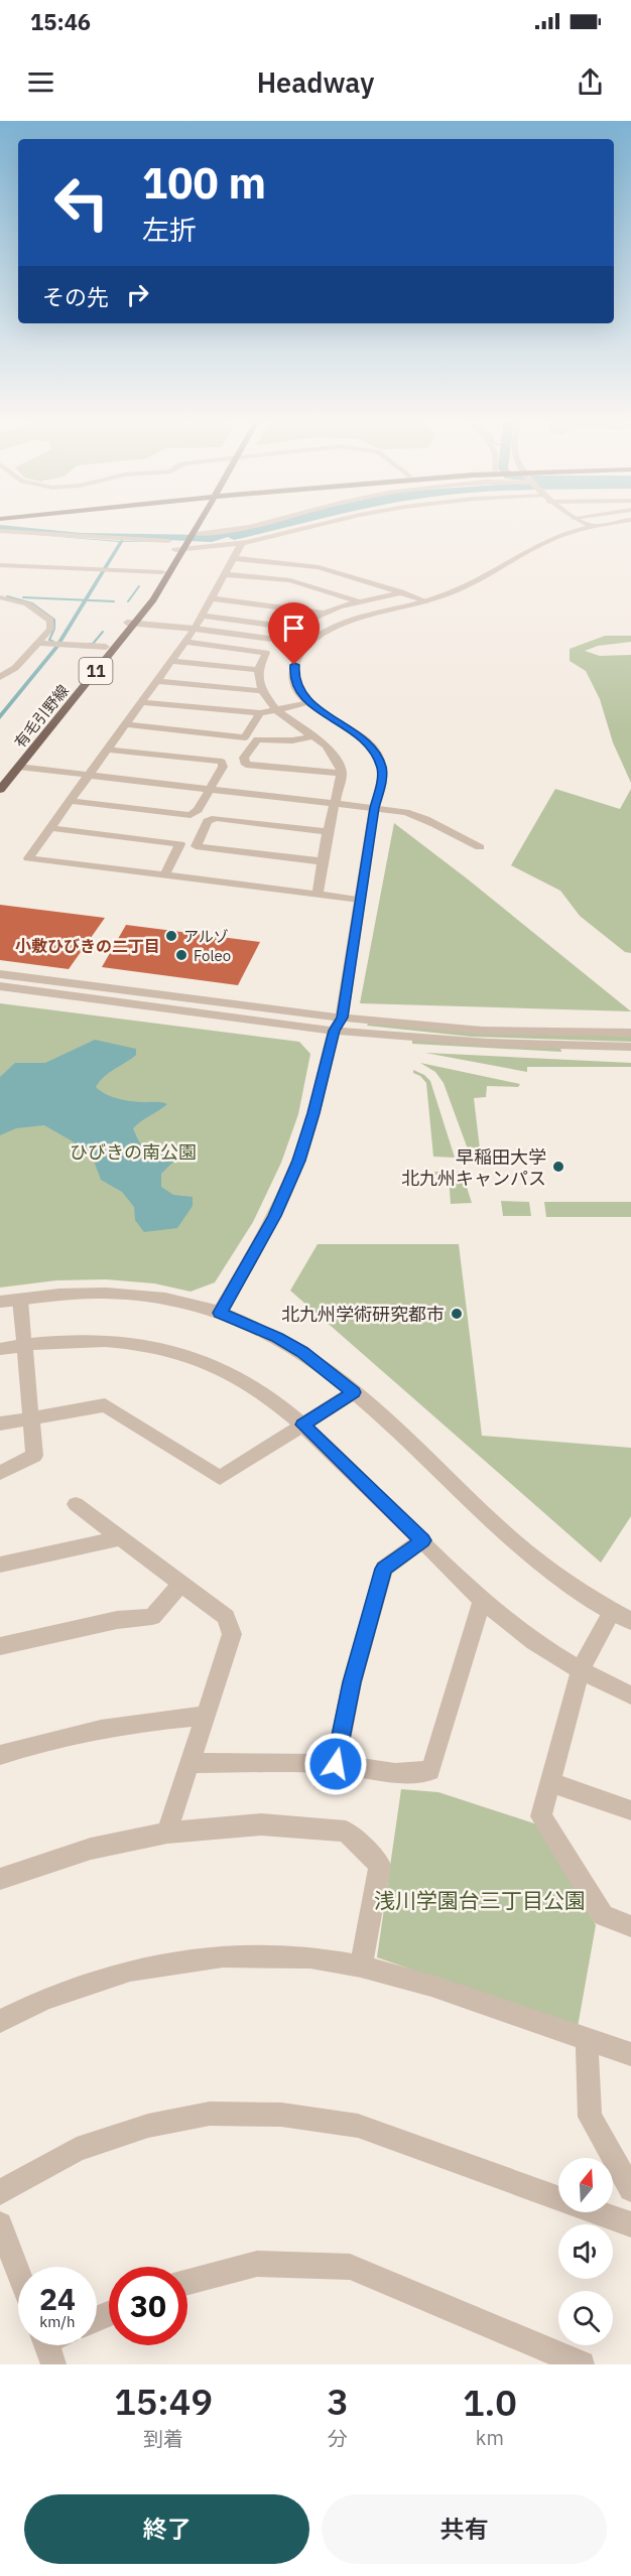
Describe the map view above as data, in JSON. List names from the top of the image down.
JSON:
{
  "streets": {
    "main road": ["11", "有毛引野線"]
  },
  "districts": ["小敷ひびきの二丁目"],
  "parks": ["ひびきの南公園", "浅川学園台三丁目公園"],
  "places": [
    "アルゾ",
    "Foleo",
    "早稲田大学 北九州キャンパス",
    "北九州学術研究都市"
  ],
  "north": "top",
  "page": {
    "status": "15:46",
    "header": "Headway",
    "turn": ["100 m", "左折"],
    "then": "その先",
    "speed": "24 km/h",
    "limit": "30",
    "eta": [
      "15:49",
      "到着",
      "3",
      "分",
      "1.0",
      "km"
    ],
    "buttons": ["終了", "共有"]
  }
}
